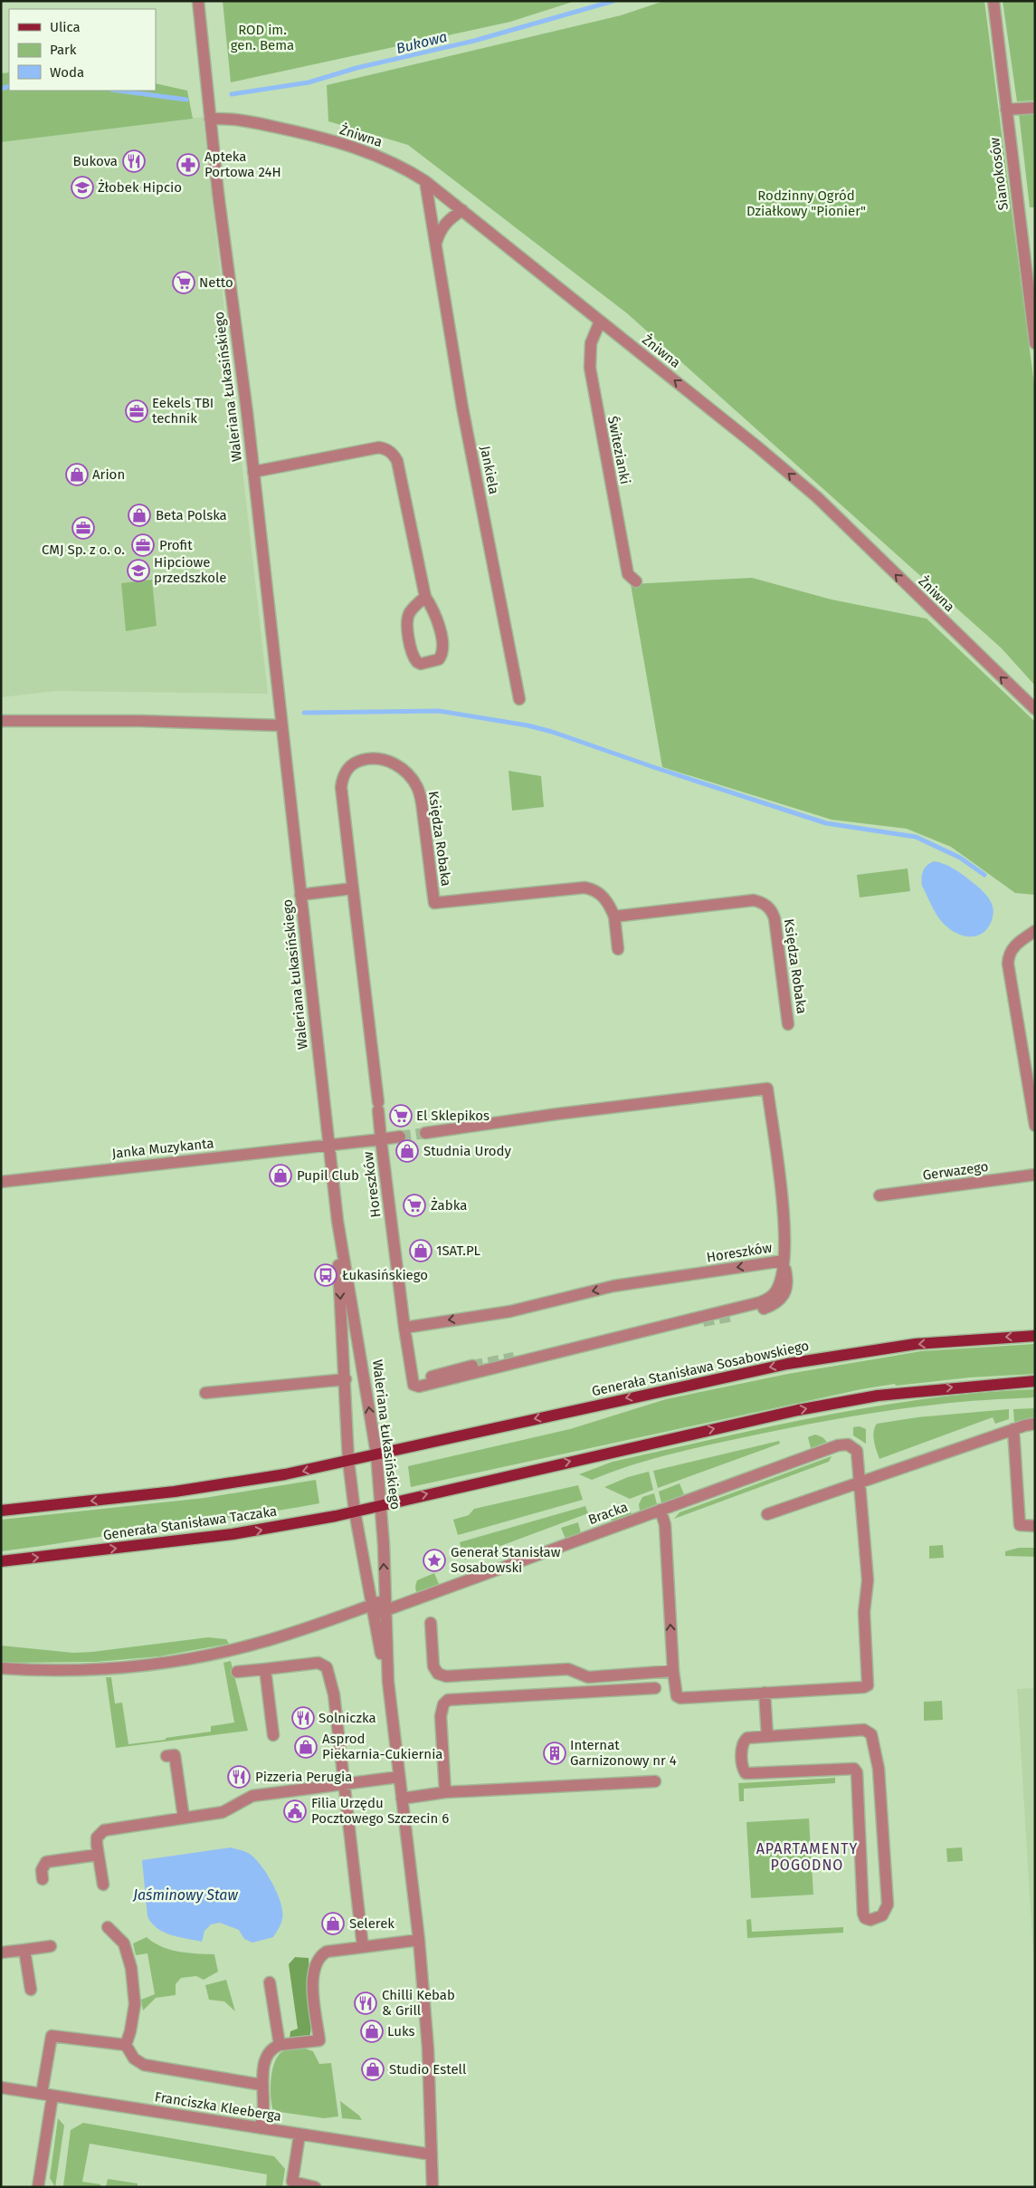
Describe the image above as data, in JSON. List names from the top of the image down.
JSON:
{
  "streets": {
    "main road": ["Generała Stanisława Sosabowskiego", "Generała Stanisława Taczaka"],
    "street": [
      "Żniwna",
      "Sianokosów",
      "Waleriana Łukasińskiego",
      "Świtezianki",
      "Jankiela",
      "Księdza Robaka",
      "Janka Muzykanta",
      "Gerwazego",
      "Horeszków",
      "Bracka",
      "Franciszka Kleeberga"
    ]
  },
  "crossings": [
    ["Żniwna", "Waleriana Łukasińskiego"],
    ["Żniwna", "Świtezianki"],
    ["Żniwna", "Jankiela"],
    ["Waleriana Łukasińskiego", "Janka Muzykanta"],
    ["Waleriana Łukasińskiego", "Horeszków"],
    ["Waleriana Łukasińskiego", "Generała Stanisława Sosabowskiego"],
    ["Waleriana Łukasińskiego", "Bracka"],
    ["Waleriana Łukasińskiego", "Generała Stanisława Taczaka"],
    ["Waleriana Łukasińskiego", "Franciszka Kleeberga"],
    ["Janka Muzykanta", "Horeszków"]
  ],
  "one_way": ["Żniwna"],
  "districts": ["APARTAMENTY POGODNO"],
  "water": ["Bukowa", "Jaśminowy Staw"],
  "parks": ["ROD im. gen. Bema", "Rodzinny Ogród Działkowy \"Pionier\""],
  "places": {
    "restaurant": [
      "Bukova",
      "Solniczka",
      "Pizzeria Perugia",
      "Chilli Kebab & Grill"
    ],
    "pharmacy": ["Apteka Portowa 24H"],
    "school or university": ["Żłobek Hipcio", "Hipciowe przedszkole"],
    "supermarket": ["Netto", "El Sklepikos", "Żabka"],
    "office": ["Eekels TBI technik", "CMJ Sp. z o. o.", "Profit"],
    "shop": [
      "Arion",
      "Beta Polska",
      "Studnia Urody",
      "Pupil Club",
      "1SAT.PL",
      "Asprod Piekarnia-Cukiernia",
      "Selerek",
      "Luks",
      "Studio Estell"
    ],
    "bus stop": ["Łukasińskiego"],
    "place": ["Generał Stanisław Sosabowski"],
    "building": ["Internat Garnizonowy nr 4"],
    "public building": ["Filia Urzędu Pocztowego Szczecin 6"]
  },
  "legend": ["Ulica", "Park", "Woda"]
}
